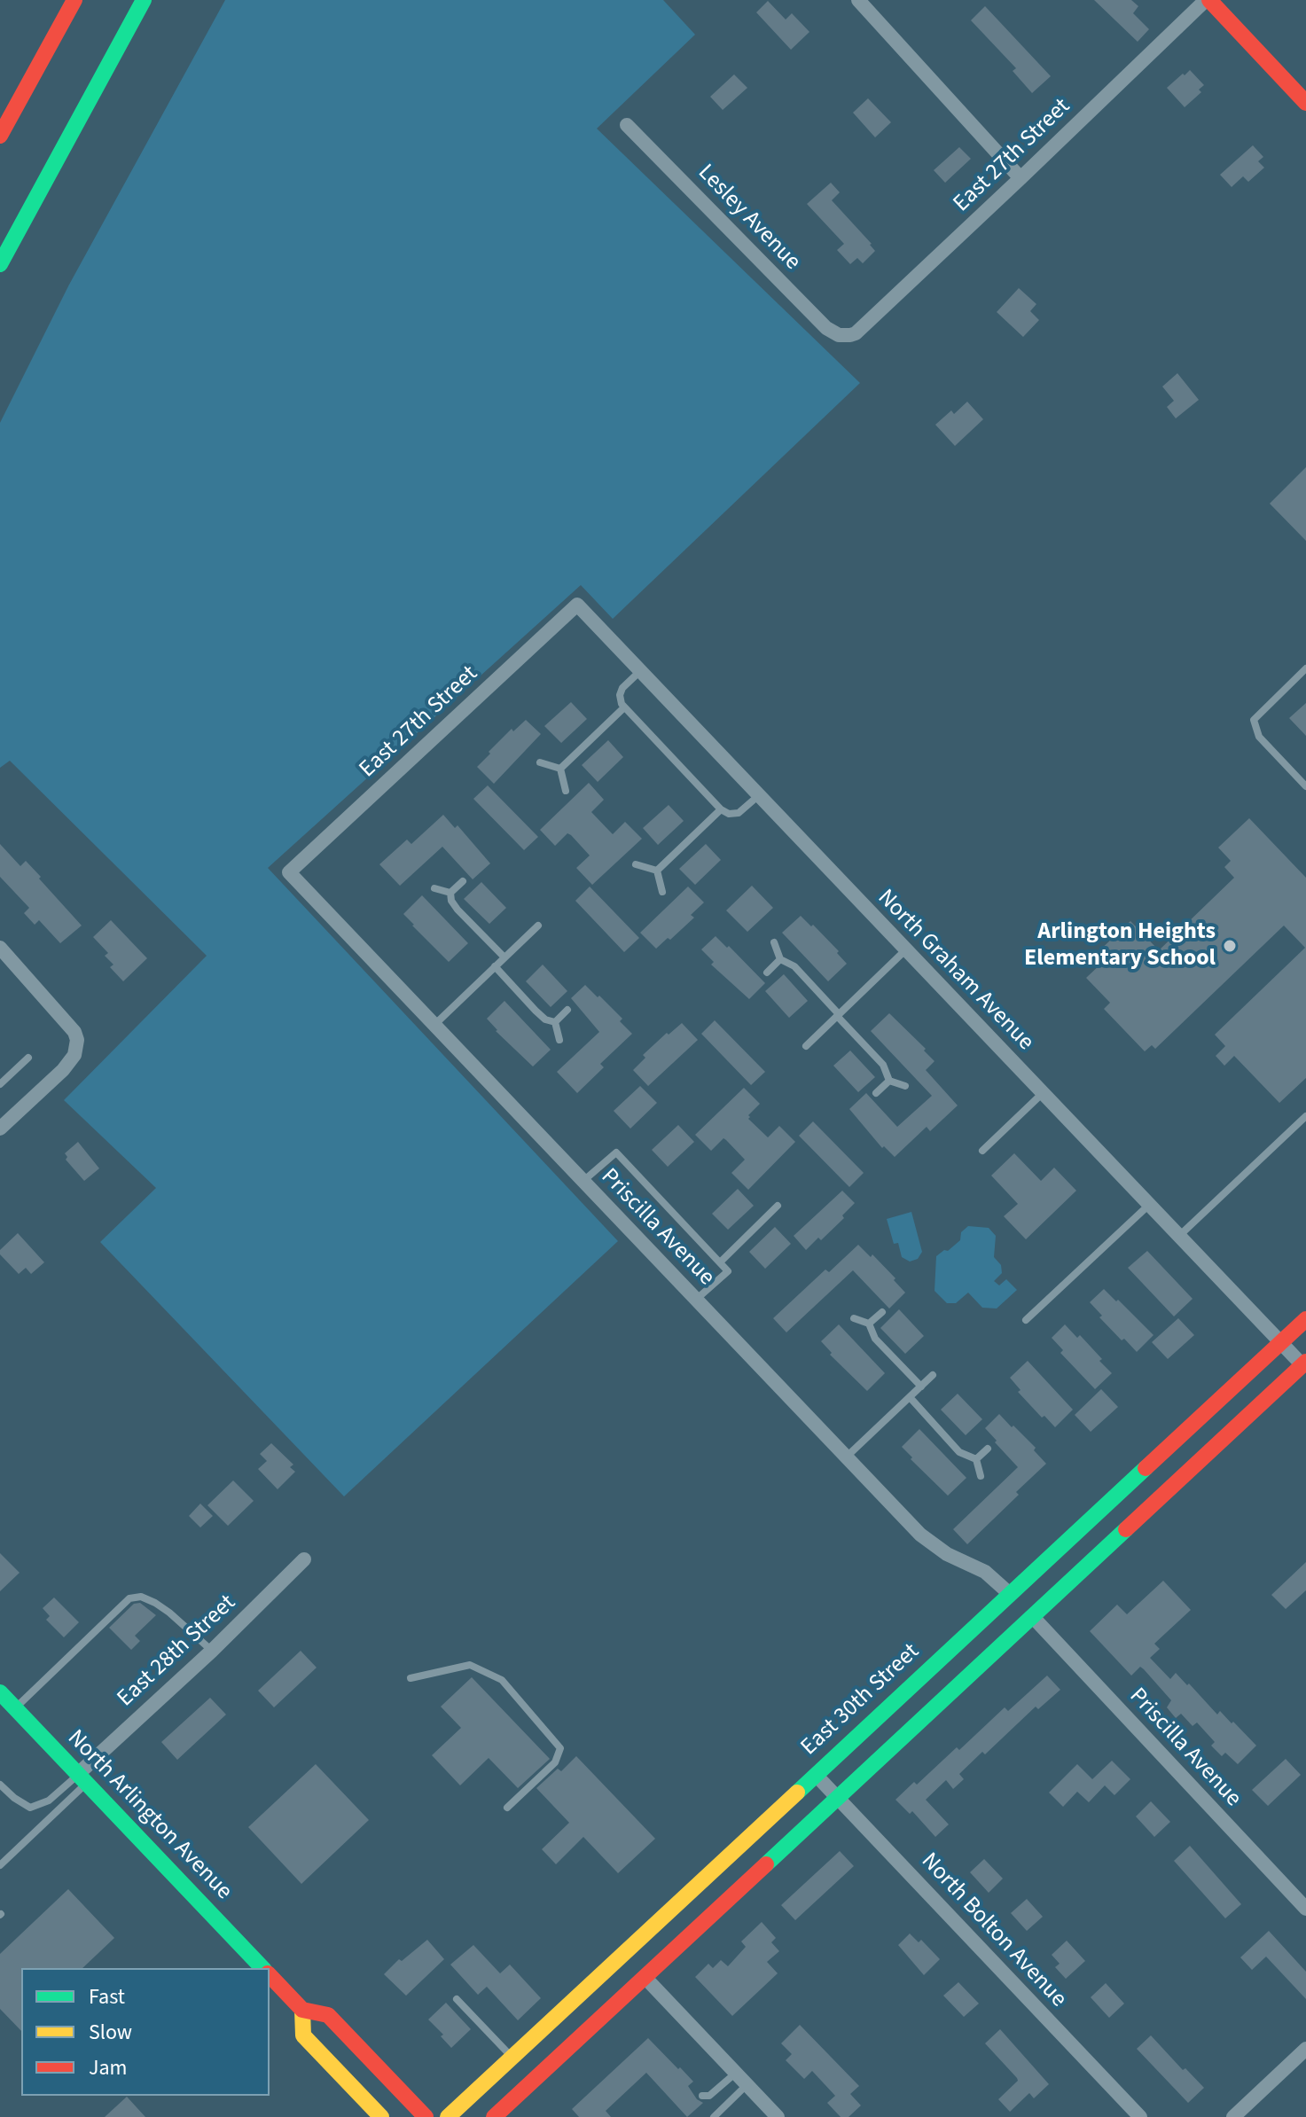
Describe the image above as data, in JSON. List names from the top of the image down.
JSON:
{
  "streets": {
    "main road": ["East 30th Street", "North Arlington Avenue"],
    "street": [
      "East 27th Street",
      "Lesley Avenue",
      "North Graham Avenue",
      "Priscilla Avenue",
      "East 28th Street",
      "North Bolton Avenue"
    ]
  },
  "crossings": [
    ["East 27th Street", "Lesley Avenue"],
    ["East 27th Street", "North Graham Avenue"],
    ["East 27th Street", "Priscilla Avenue"],
    ["North Graham Avenue", "East 30th Street"],
    ["Priscilla Avenue", "East 30th Street"],
    ["East 28th Street", "North Arlington Avenue"],
    ["East 30th Street", "North Bolton Avenue"]
  ],
  "places": ["Arlington Heights Elementary School"],
  "legend": ["Fast", "Slow", "Jam"]
}
